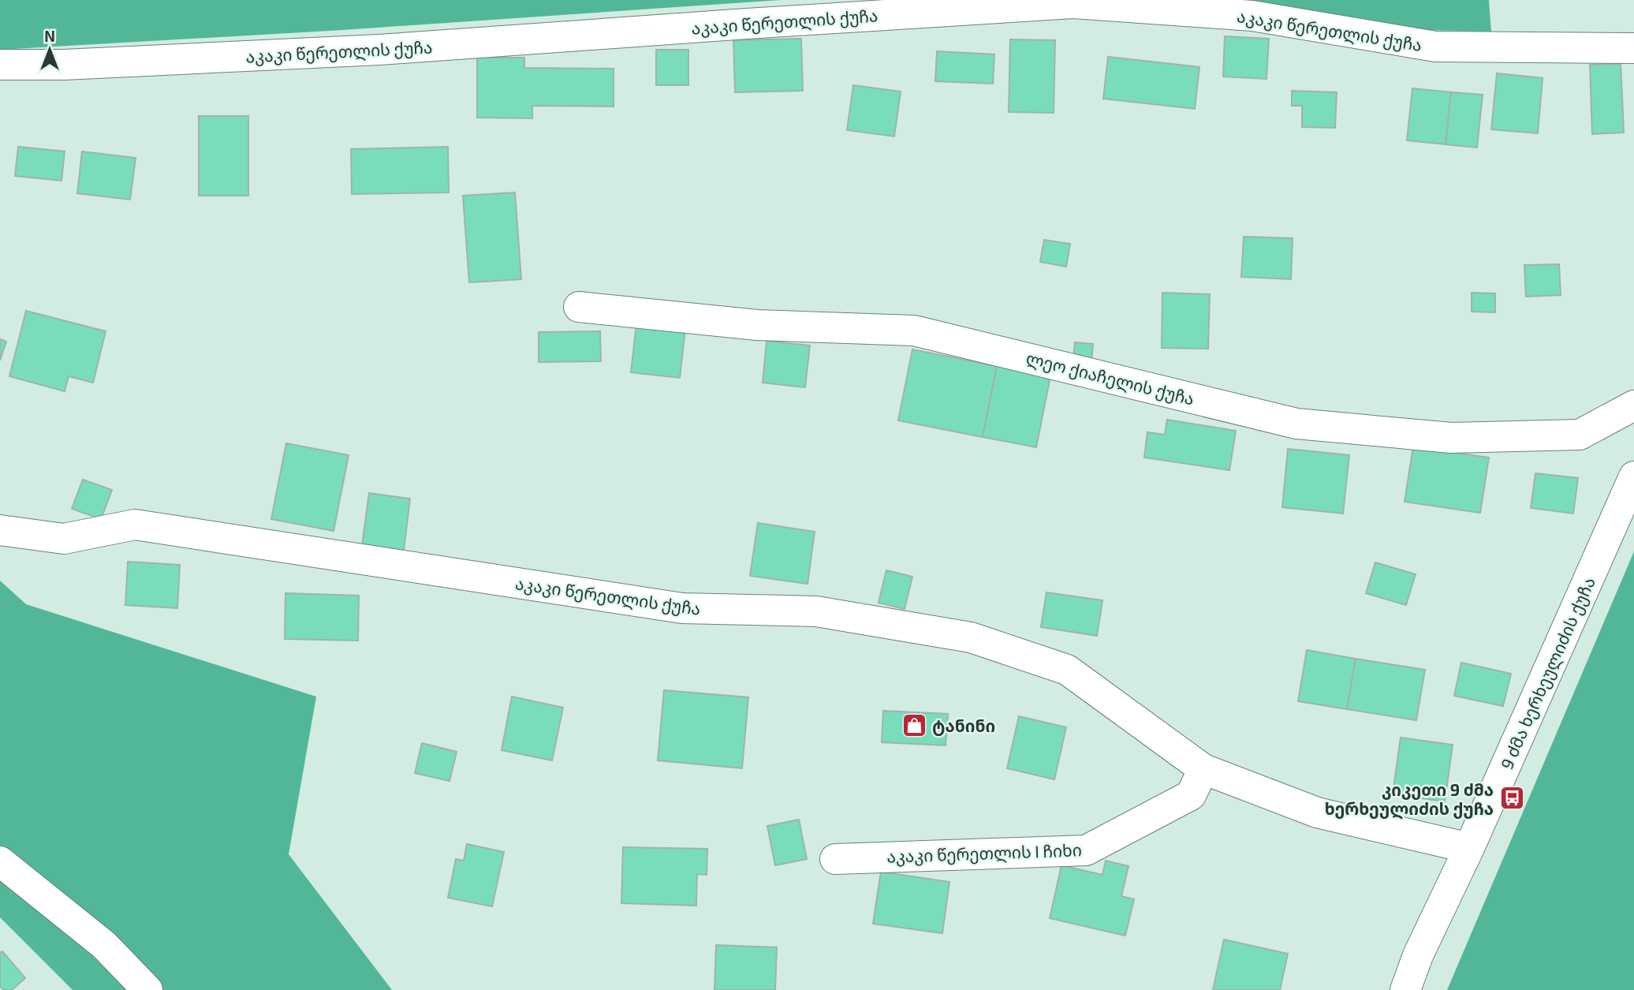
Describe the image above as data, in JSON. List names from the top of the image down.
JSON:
{
  "streets": {
    "street": [
      "აკაკი წერეთლის ქუჩა",
      "ლეო ქიაჩელის ქუჩა",
      "9 ძმა ხერხეულიძის ქუჩა",
      "აკაკი წერეთლის I ჩიხი"
    ]
  },
  "crossings": [
    ["აკაკი წერეთლის ქუჩა", "9 ძმა ხერხეულიძის ქუჩა"],
    ["აკაკი წერეთლის ქუჩა", "აკაკი წერეთლის I ჩიხი"]
  ],
  "places": {
    "shop": ["ტანინი"],
    "bus stop": ["კიკეთი 9 ძმა ხერხეულიძის ქუჩა"]
  },
  "north": "top"
}
